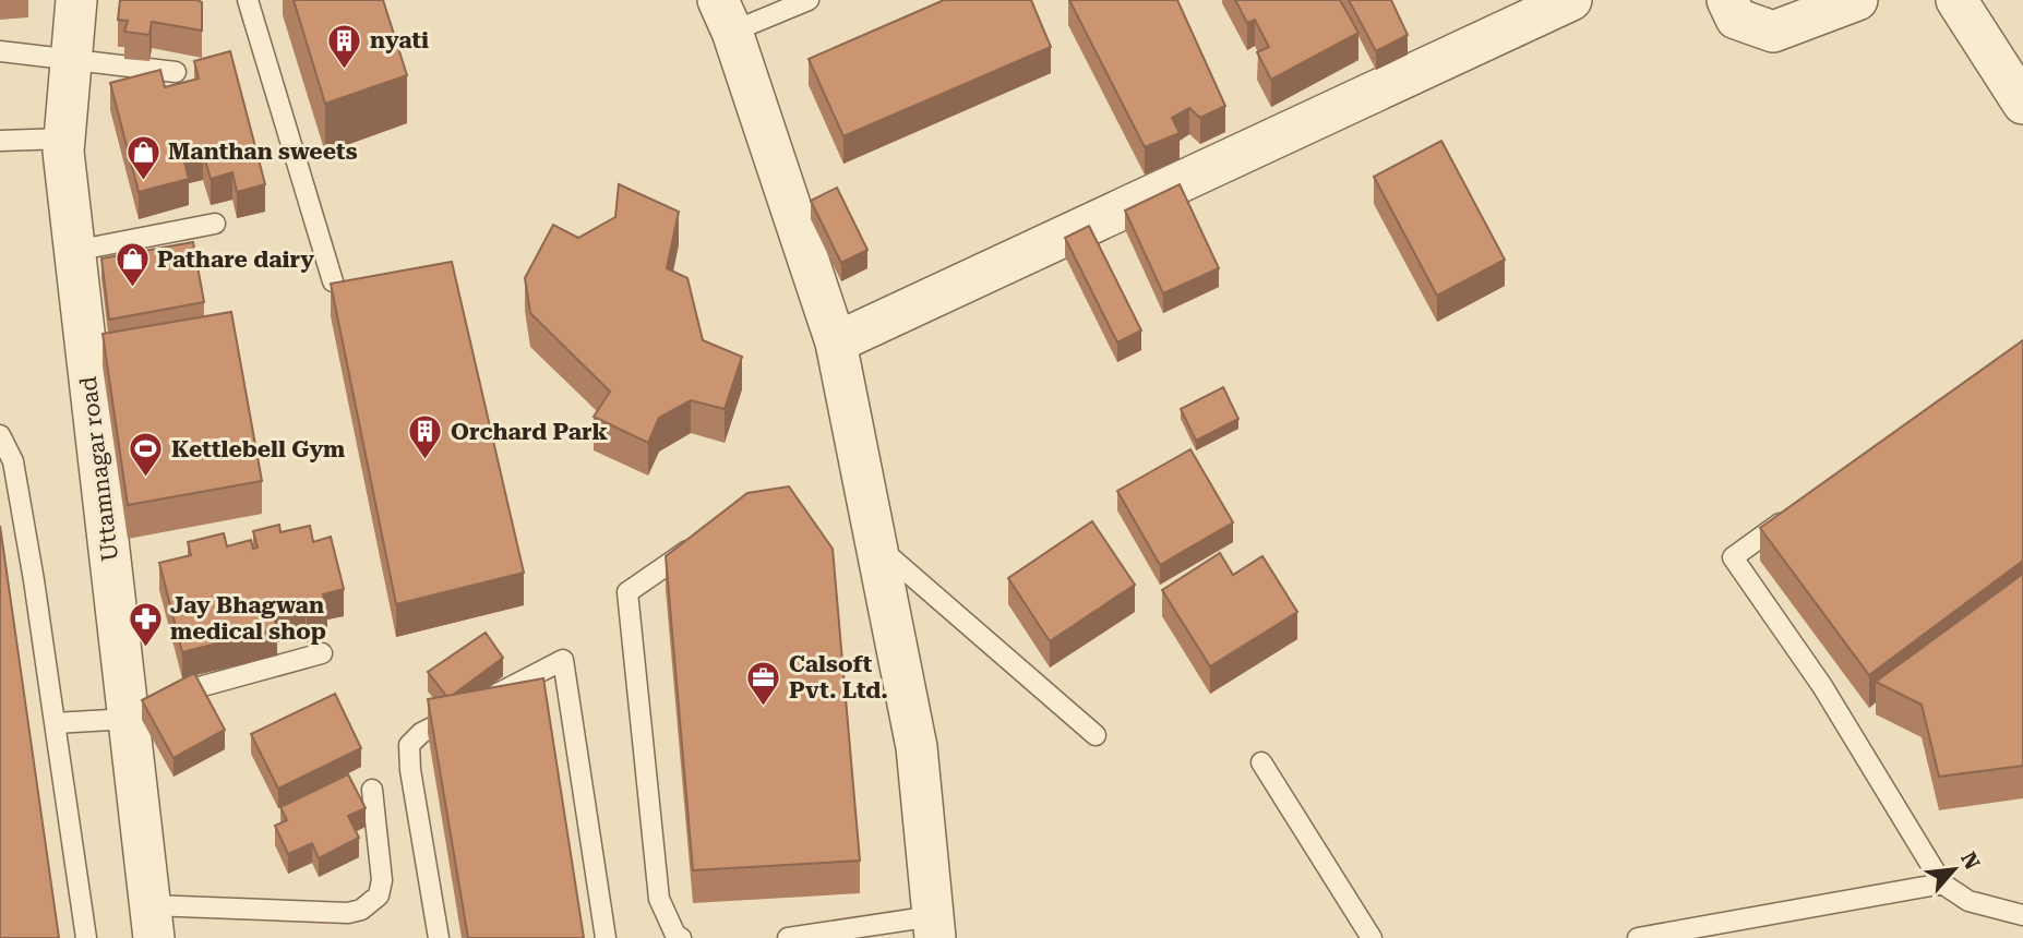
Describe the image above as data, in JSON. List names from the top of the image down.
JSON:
{
  "streets": {
    "street": ["Uttamnagar road"]
  },
  "places": {
    "building": ["nyati", "Orchard Park"],
    "shop": ["Manthan sweets", "Pathare dairy"],
    "sports": ["Kettlebell Gym"],
    "pharmacy": ["Jay Bhagwan medical shop"],
    "office": ["Calsoft Pvt. Ltd."]
  },
  "north": "top right"
}
